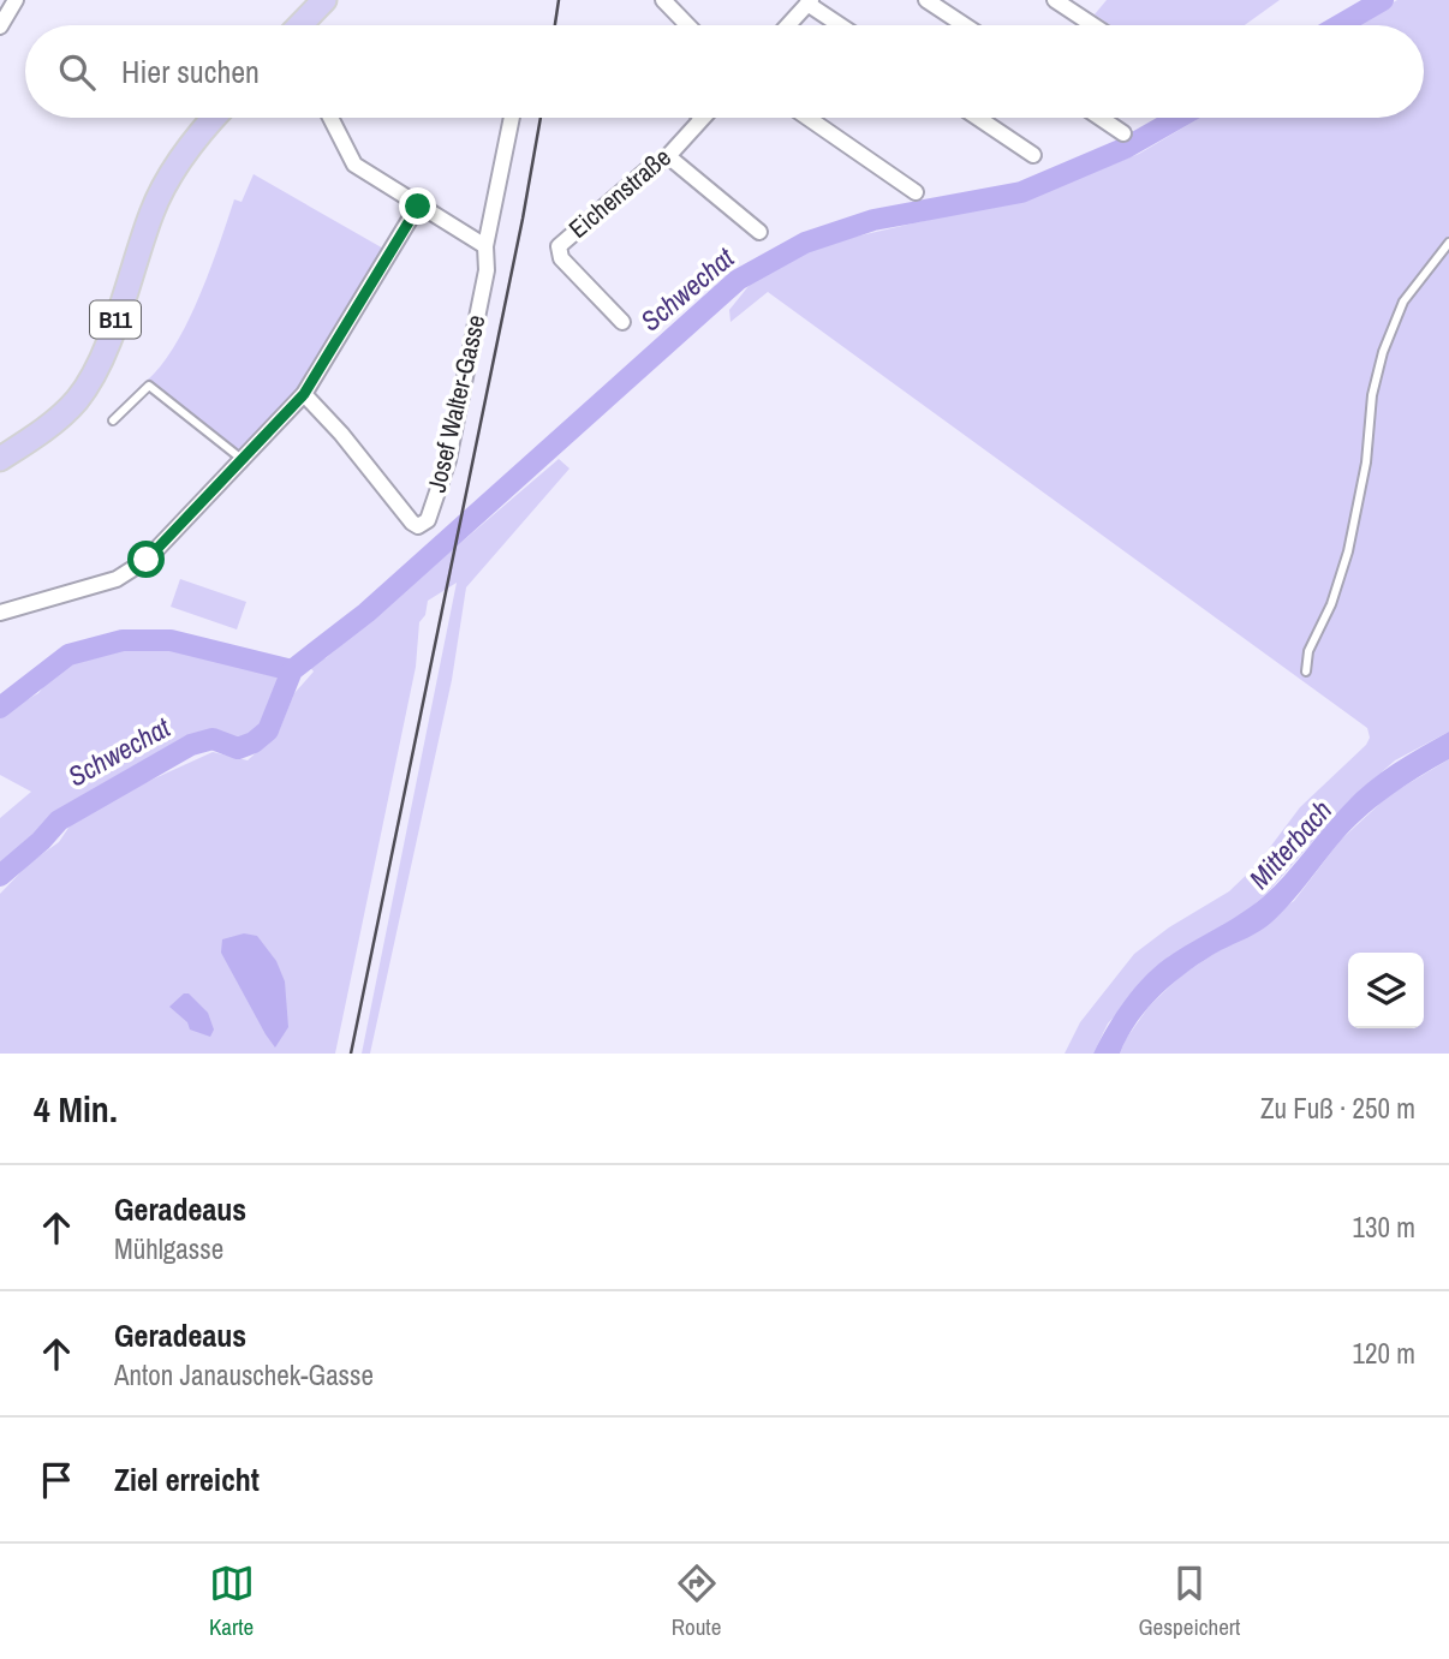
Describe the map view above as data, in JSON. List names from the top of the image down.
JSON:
{
  "streets": {
    "main road": ["B11"],
    "street": ["Eichenstraße", "Josef Walter-Gasse"]
  },
  "water": ["Schwechat", "Mitterbach"],
  "page": {
    "search": "Hier suchen",
    "heading": ["4 Min.", "Zu Fuß · 250 m"],
    "list": [
      ["Geradeaus", "Mühlgasse", "130 m"],
      ["Geradeaus", "Anton Janauschek-Gasse", "120 m"],
      "Ziel erreicht"
    ],
    "nav": ["Karte", "Route", "Gespeichert"]
  }
}
